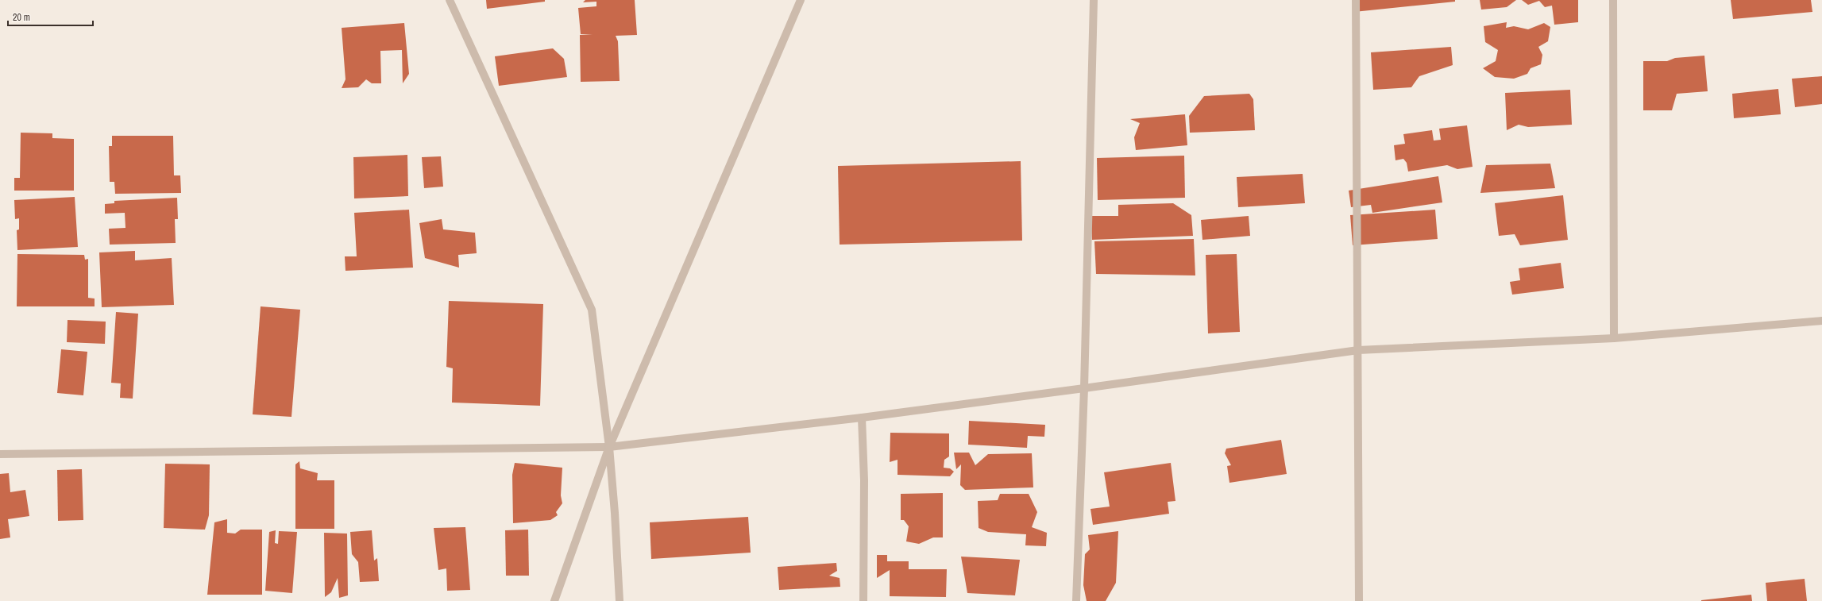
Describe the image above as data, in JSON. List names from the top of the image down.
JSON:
{
  "scale_bar": "20 m"
}
